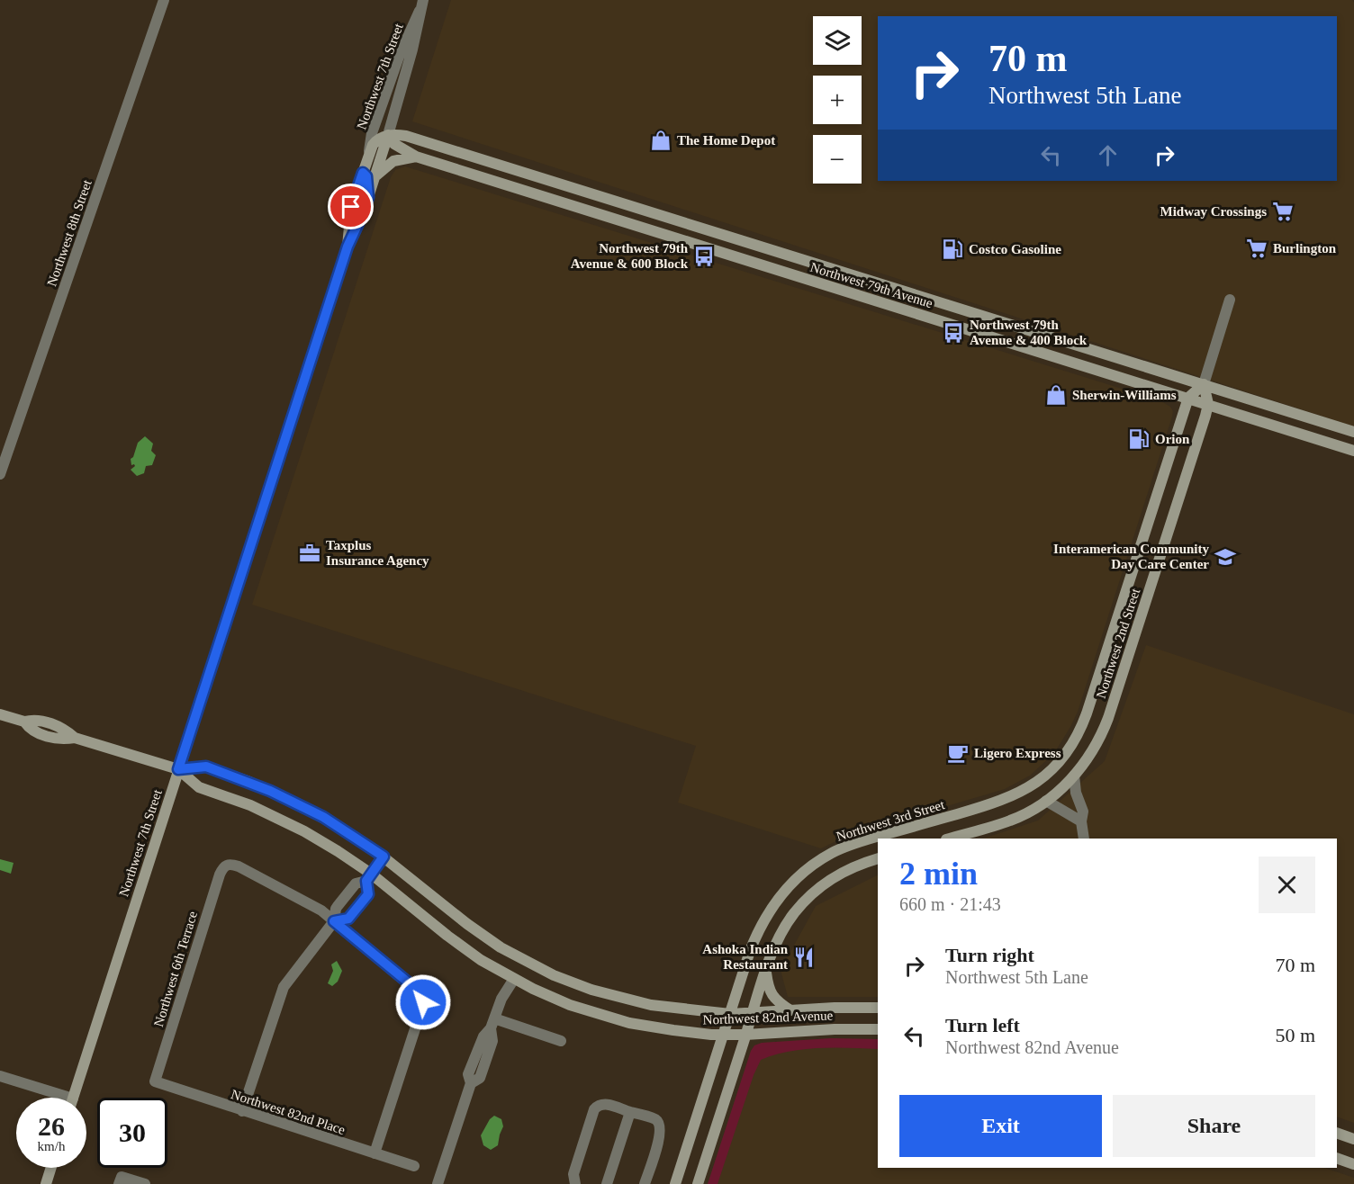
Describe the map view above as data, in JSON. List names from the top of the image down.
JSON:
{
  "streets": {
    "street": [
      "Northwest 7th Street",
      "Northwest 8th Street",
      "Northwest 79th Avenue",
      "Northwest 2nd Street",
      "Northwest 3rd Street",
      "Northwest 6th Terrace",
      "Northwest 82nd Avenue",
      "Northwest 82nd Place"
    ]
  },
  "crossings": [
    ["Northwest 7th Street", "Northwest 79th Avenue"],
    ["Northwest 7th Street", "Northwest 82nd Avenue"],
    ["Northwest 79th Avenue", "Northwest 2nd Street"],
    ["Northwest 2nd Street", "Northwest 3rd Street"],
    ["Northwest 3rd Street", "Northwest 82nd Avenue"],
    ["Northwest 6th Terrace", "Northwest 82nd Place"]
  ],
  "places": {
    "shop": ["The Home Depot", "Sherwin-Williams"],
    "supermarket": ["Midway Crossings", "Burlington"],
    "fuel station": ["Costco Gasoline", "Orion"],
    "bus stop": ["Northwest 79th Avenue & 600 Block", "Northwest 79th Avenue & 400 Block"],
    "office": ["Taxplus Insurance Agency"],
    "school or university": ["Interamerican Community Day Care Center"],
    "cafe": ["Ligero Express"],
    "restaurant": ["Ashoka Indian Restaurant"]
  },
  "page": {
    "map_buttons": ["+", "−"],
    "turn": ["70 m", "Northwest 5th Lane"],
    "heading": ["2 min", "660 m · 21:43"],
    "list": [
      {
        "name": "Turn right",
        "note": "Northwest 5th Lane",
        "value": "70 m"
      },
      {
        "name": "Turn left",
        "note": "Northwest 82nd Avenue",
        "value": "50 m"
      }
    ],
    "buttons": ["Exit", "Share"],
    "speed": "26 km/h",
    "limit": "30"
  }
}
